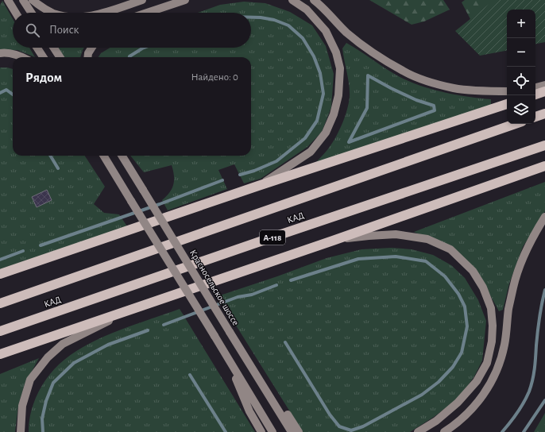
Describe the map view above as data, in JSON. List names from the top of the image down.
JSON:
{
  "streets": {
    "highway": ["КАД", "А-118"],
    "main road": ["Красносельское шоссе"]
  },
  "page": {
    "map_buttons": ["+", "−"],
    "search": "Поиск",
    "heading": ["Рядом", "Найдено: 0"]
  }
}
